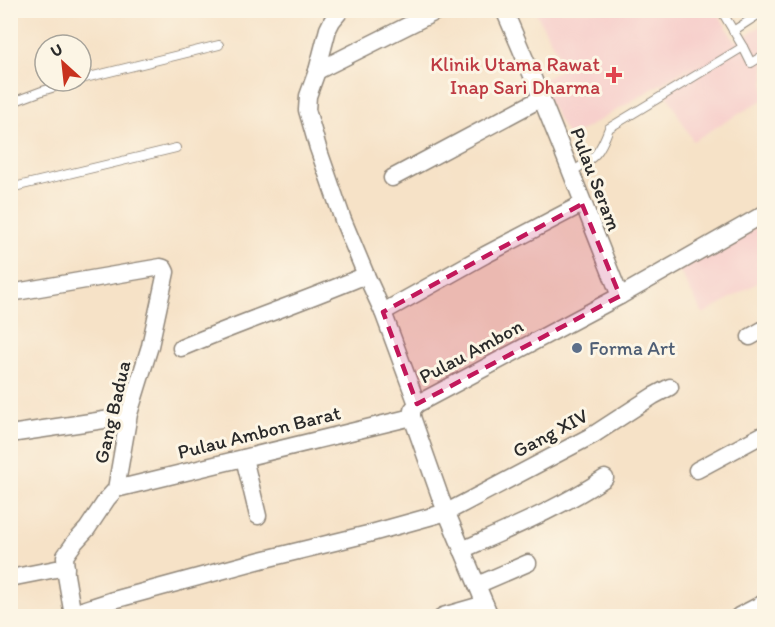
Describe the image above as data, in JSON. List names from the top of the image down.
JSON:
{
  "streets": {
    "street": [
      "Pulau Seram",
      "Pulau Ambon",
      "Gang Badua",
      "Pulau Ambon Barat",
      "Gang XIV"
    ]
  },
  "crossings": [
    ["Pulau Seram", "Pulau Ambon"],
    ["Pulau Ambon", "Pulau Ambon Barat"],
    ["Gang Badua", "Pulau Ambon Barat"]
  ],
  "places": {
    "health": ["Klinik Utama Rawat Inap Sari Dharma"],
    "other": ["Forma Art"]
  },
  "north": "top left"
}
